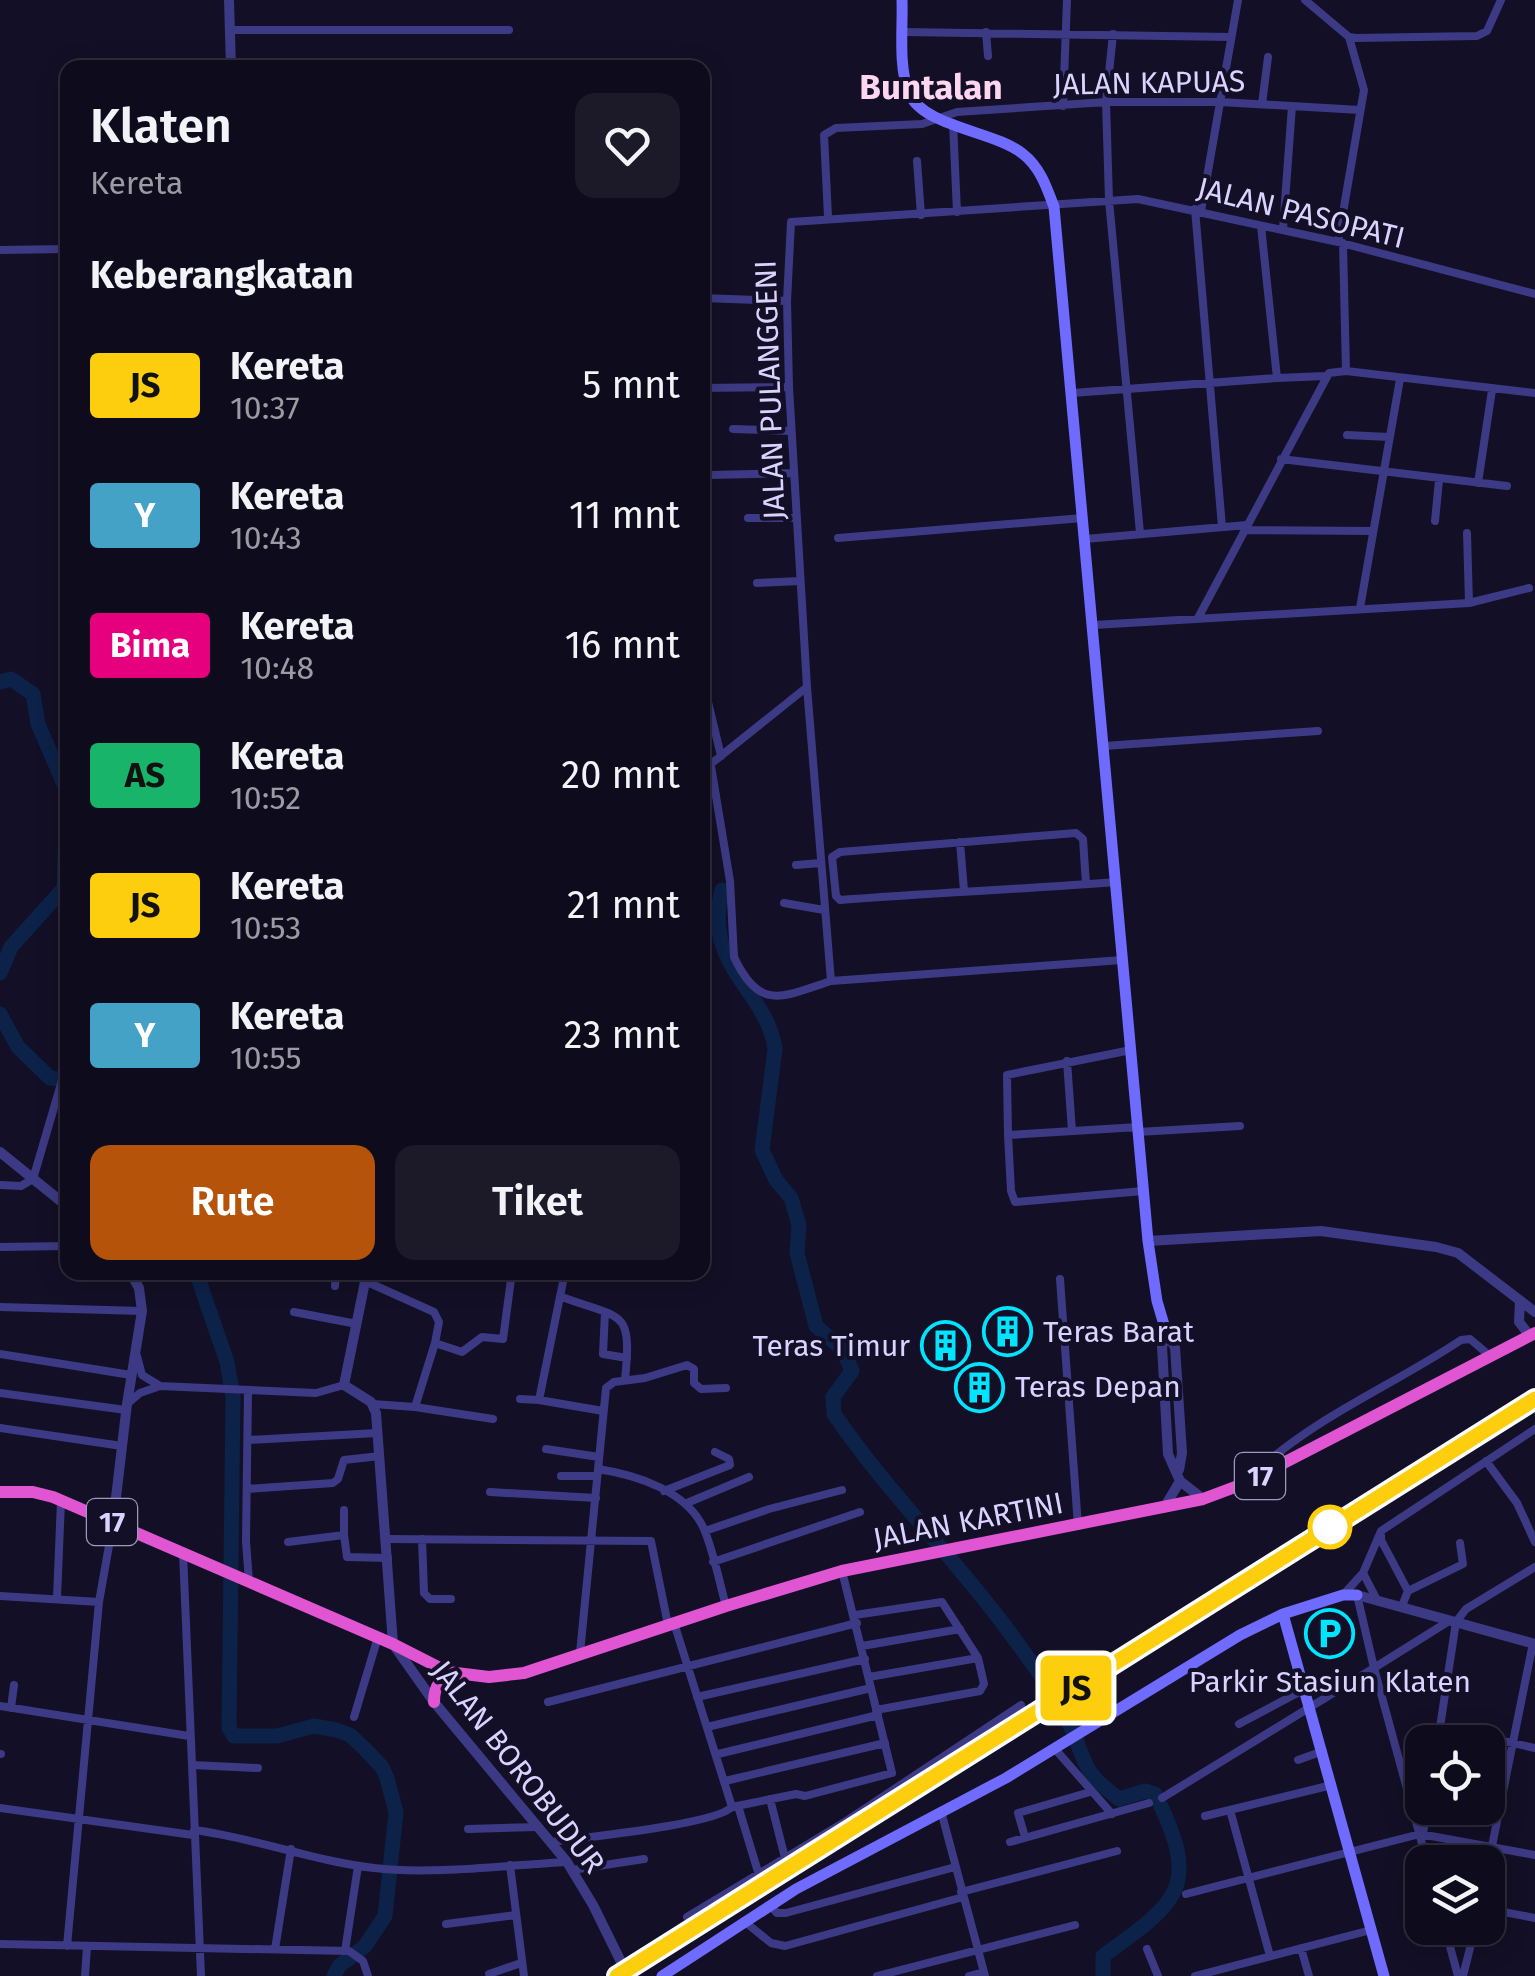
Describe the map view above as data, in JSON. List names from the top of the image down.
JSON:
{
  "streets": {
    "highway": ["17", "JALAN KARTINI"],
    "street": [
      "JALAN KAPUAS",
      "JALAN PASOPATI",
      "JALAN PULANGGENI",
      "JALAN BOROBUDUR"
    ]
  },
  "crossings": [
    ["JALAN KAPUAS", "JALAN PULANGGENI"],
    ["JALAN PASOPATI", "JALAN PULANGGENI"],
    ["17", "JALAN KARTINI"],
    ["17", "JALAN BOROBUDUR"],
    ["JALAN KARTINI", "JALAN BOROBUDUR"]
  ],
  "districts": ["Buntalan"],
  "places": {
    "building": ["Teras Barat", "Teras Timur", "Teras Depan"],
    "parking": ["Parkir Stasiun Klaten"]
  },
  "page": {
    "on_map": "JS",
    "heading": [
      ["Klaten", "Kereta"],
      "Keberangkatan"
    ],
    "list": [
      {
        "mark": "JS",
        "name": "Kereta",
        "note": "10:37",
        "value": "5 mnt"
      },
      {
        "mark": "Y",
        "name": "Kereta",
        "note": "10:43",
        "value": "11 mnt"
      },
      {
        "mark": "Bima",
        "name": "Kereta",
        "note": "10:48",
        "value": "16 mnt"
      },
      {
        "mark": "AS",
        "name": "Kereta",
        "note": "10:52",
        "value": "20 mnt"
      },
      {
        "mark": "JS",
        "name": "Kereta",
        "note": "10:53",
        "value": "21 mnt"
      },
      {
        "mark": "Y",
        "name": "Kereta",
        "note": "10:55",
        "value": "23 mnt"
      }
    ],
    "buttons": ["Rute", "Tiket"]
  }
}
